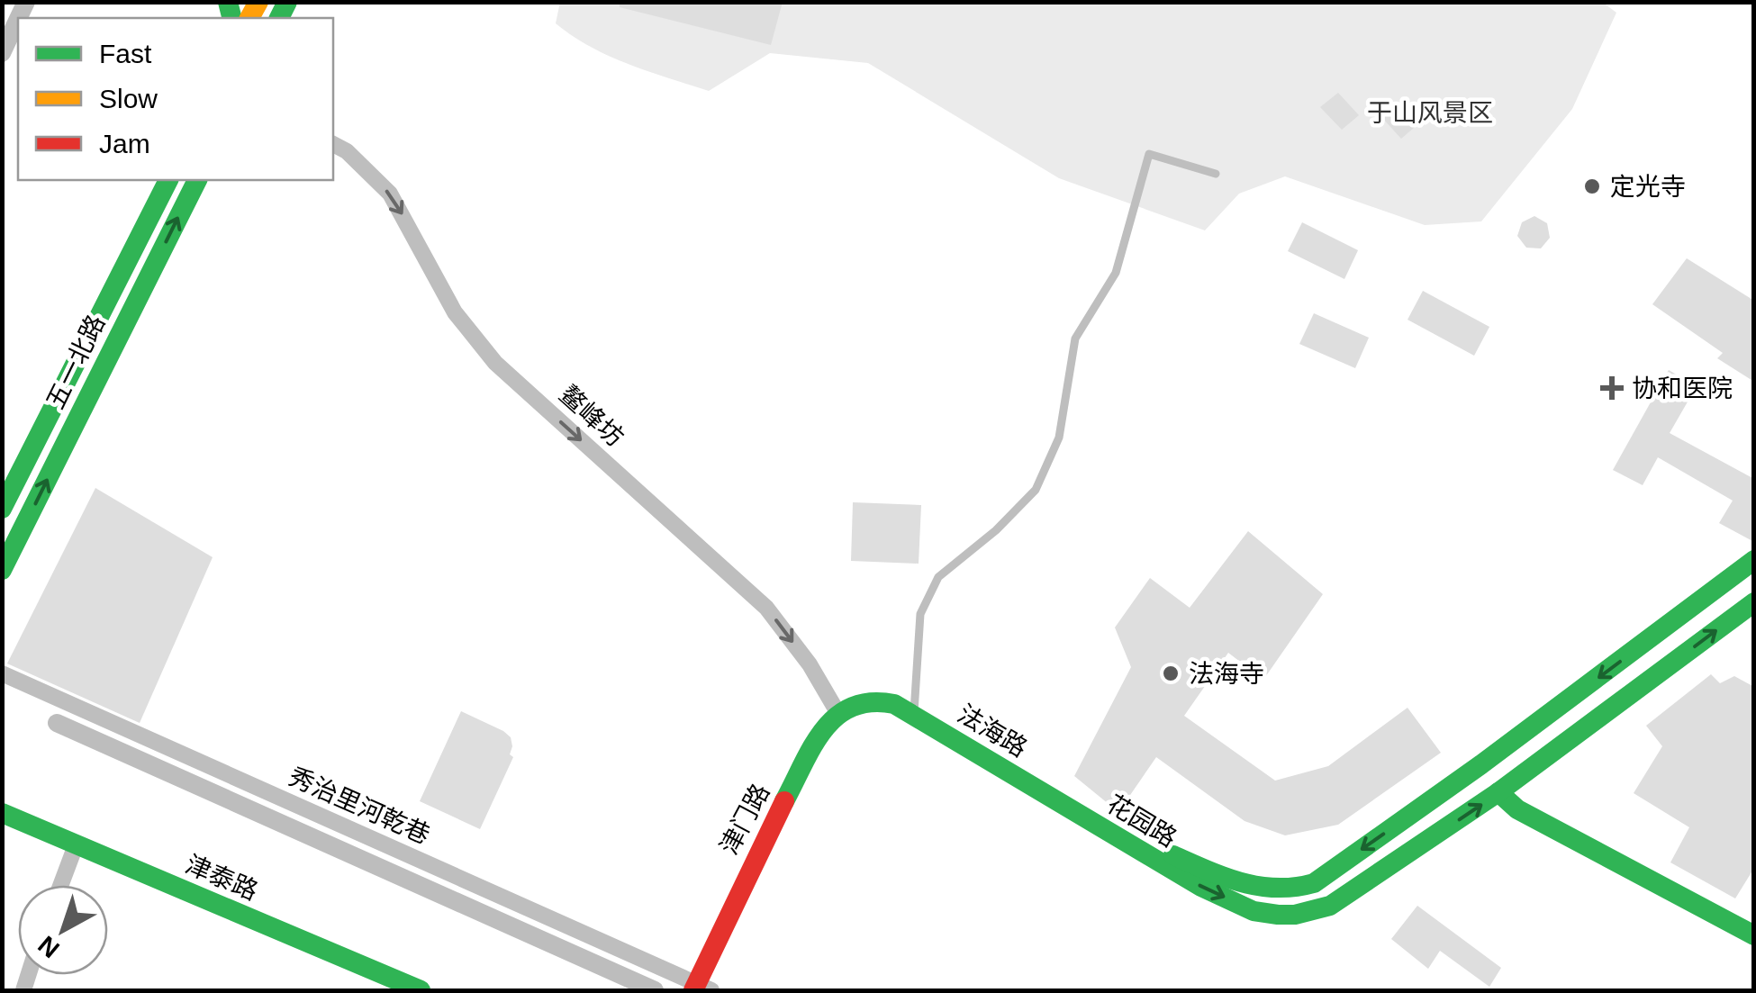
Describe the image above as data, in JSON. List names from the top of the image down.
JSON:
{
  "streets": {
    "street": [
      "五一北路",
      "鳌峰坊",
      "法海路",
      "秀治里河乾巷",
      "津门路",
      "花园路",
      "津泰路"
    ]
  },
  "crossings": [
    ["鳌峰坊", "法海路"],
    ["鳌峰坊", "津门路"],
    ["法海路", "津门路"],
    ["法海路", "花园路"],
    ["秀治里河乾巷", "津门路"]
  ],
  "one_way": ["鳌峰坊"],
  "parks": ["于山风景区"],
  "places": {
    "other": ["定光寺", "法海寺"],
    "health": ["协和医院"]
  },
  "legend": ["Fast", "Slow", "Jam"],
  "north": "bottom left"
}
